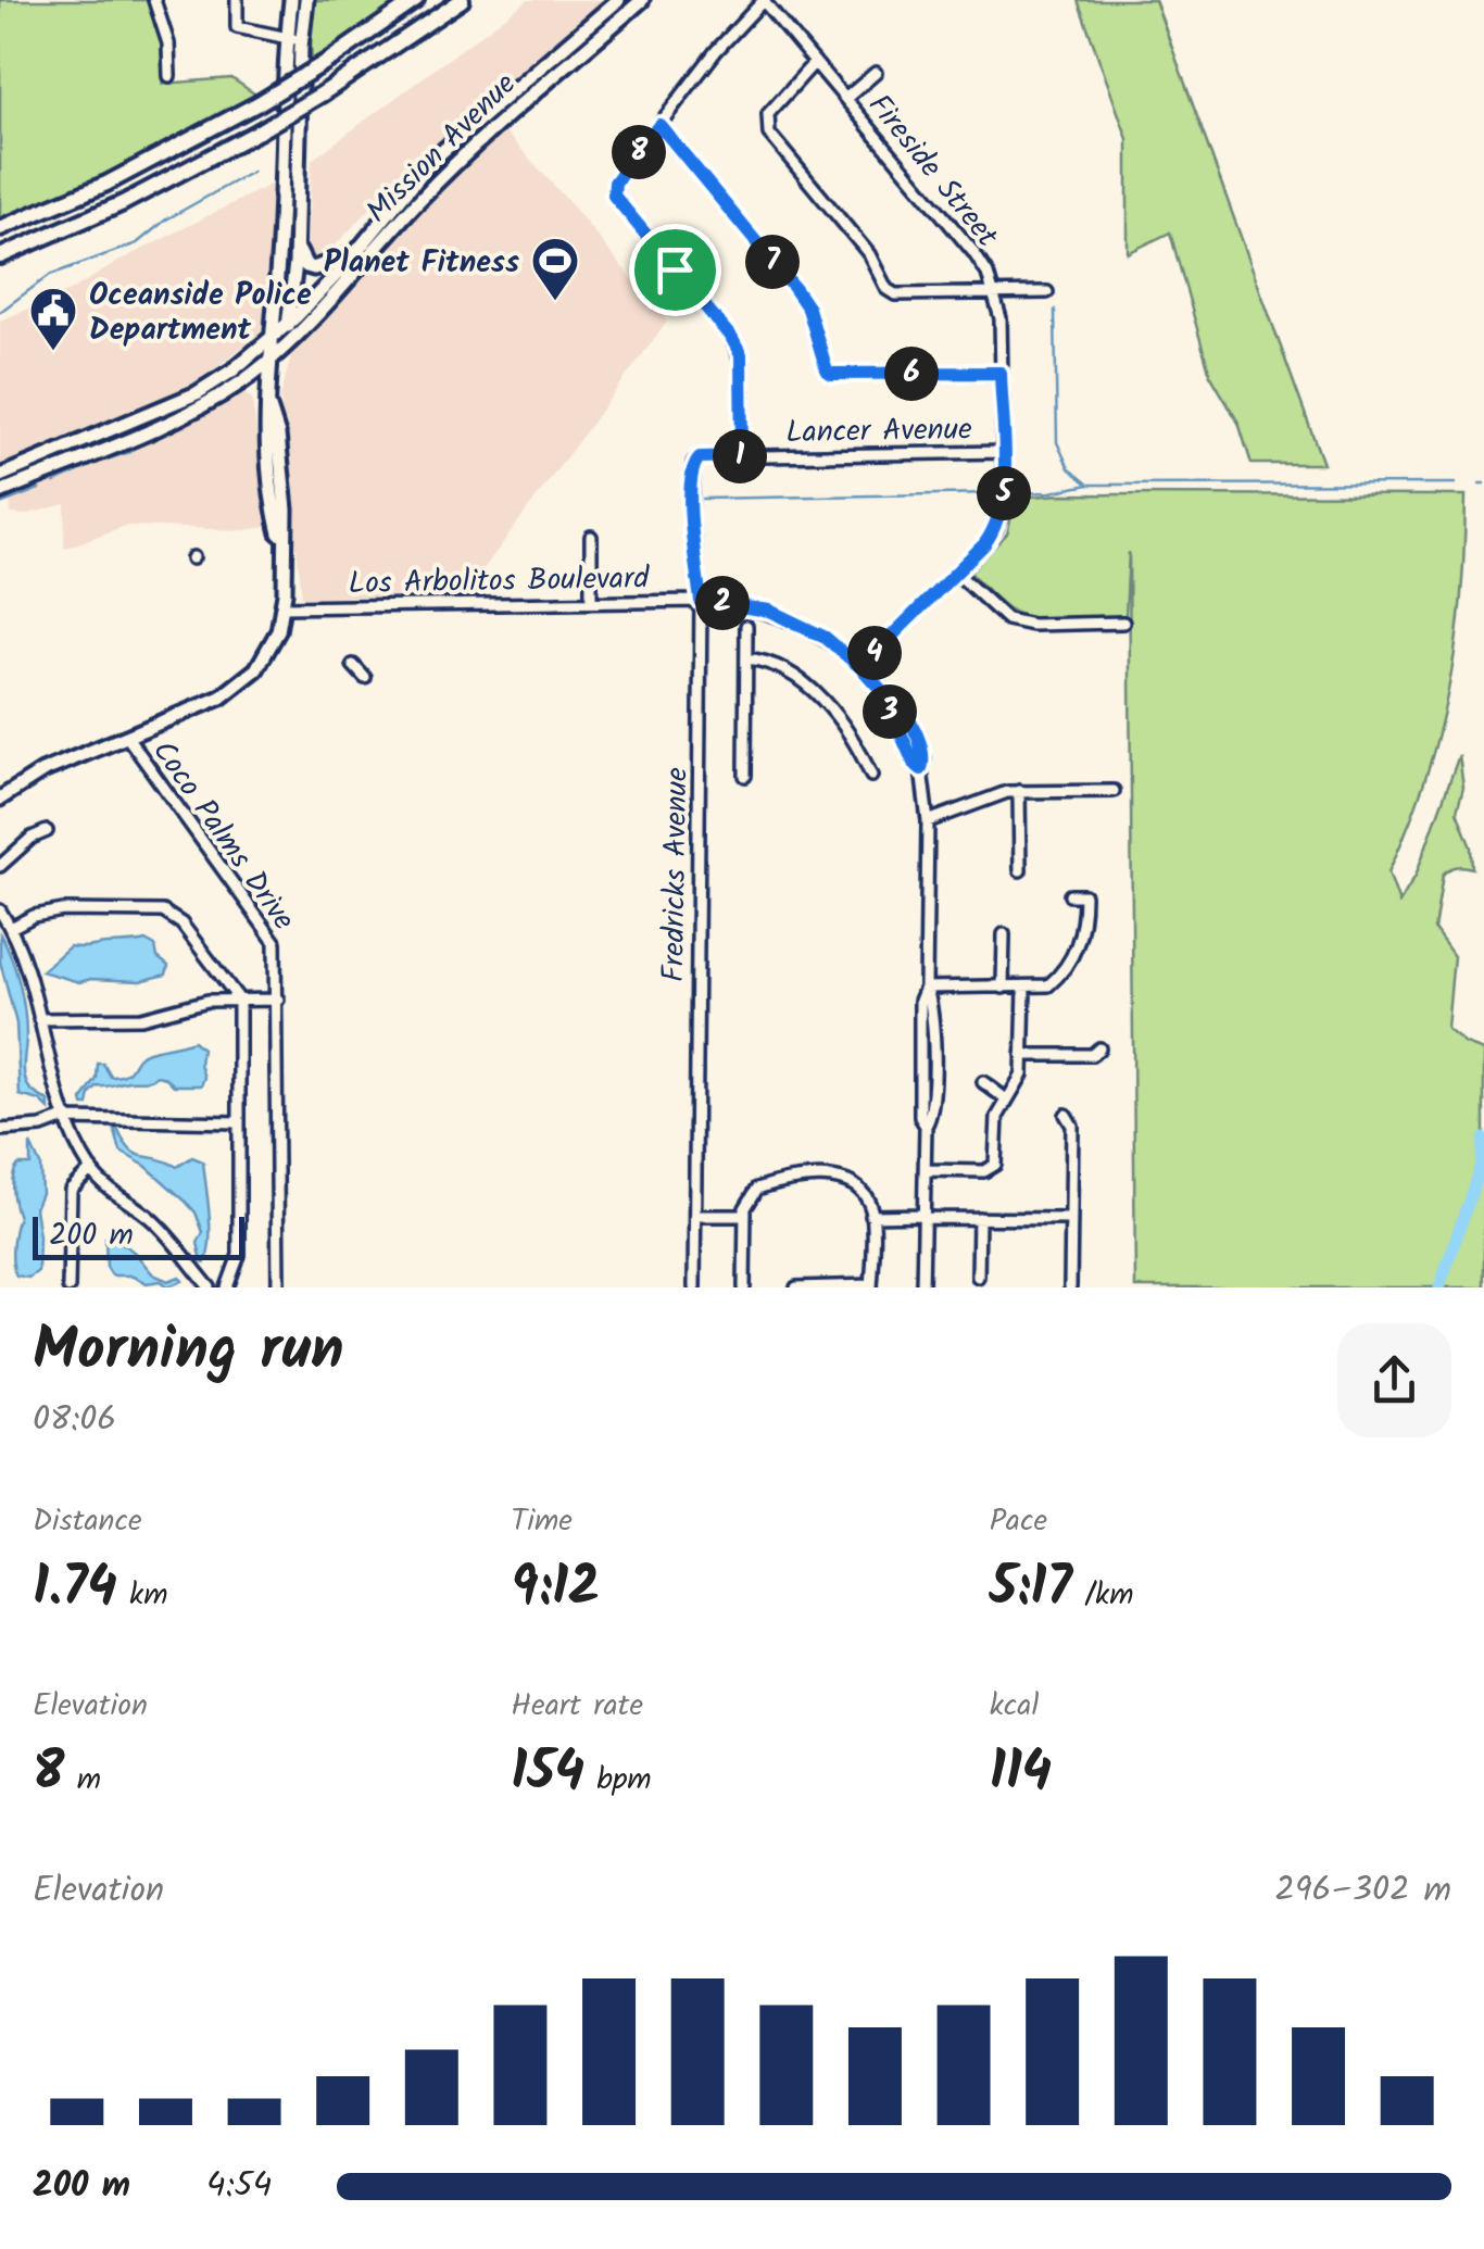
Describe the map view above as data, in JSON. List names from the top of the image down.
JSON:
{
  "streets": {
    "main road": ["Mission Avenue"],
    "street": [
      "Fireside Street",
      "Lancer Avenue",
      "Los Arbolitos Boulevard",
      "Coco Palms Drive",
      "Fredricks Avenue"
    ]
  },
  "crossings": [
    ["Fireside Street", "Lancer Avenue"],
    ["Fireside Street", "Los Arbolitos Boulevard"],
    ["Lancer Avenue", "Fredricks Avenue"],
    ["Los Arbolitos Boulevard", "Fredricks Avenue"]
  ],
  "places": {
    "sports": ["Planet Fitness"],
    "public building": ["Oceanside Police Department"]
  },
  "scale_bar": "200 m",
  "page": {
    "pins": [
      "8",
      "7",
      "6",
      "1",
      "5",
      "2",
      "4",
      "3"
    ],
    "scale": "200 m",
    "heading": ["Morning run", "08:06"],
    "stats": [
      ["Distance", "1.74 km"],
      ["Time", "9:12"],
      ["Pace", "5:17 /km"],
      ["Elevation", "8 m"],
      ["Heart rate", "154 bpm"],
      ["kcal", "114"]
    ],
    "chart": ["Elevation", "296–302 m"],
    "list": [
      {
        "name": "200 m",
        "note": "4:54"
      }
    ]
  }
}
